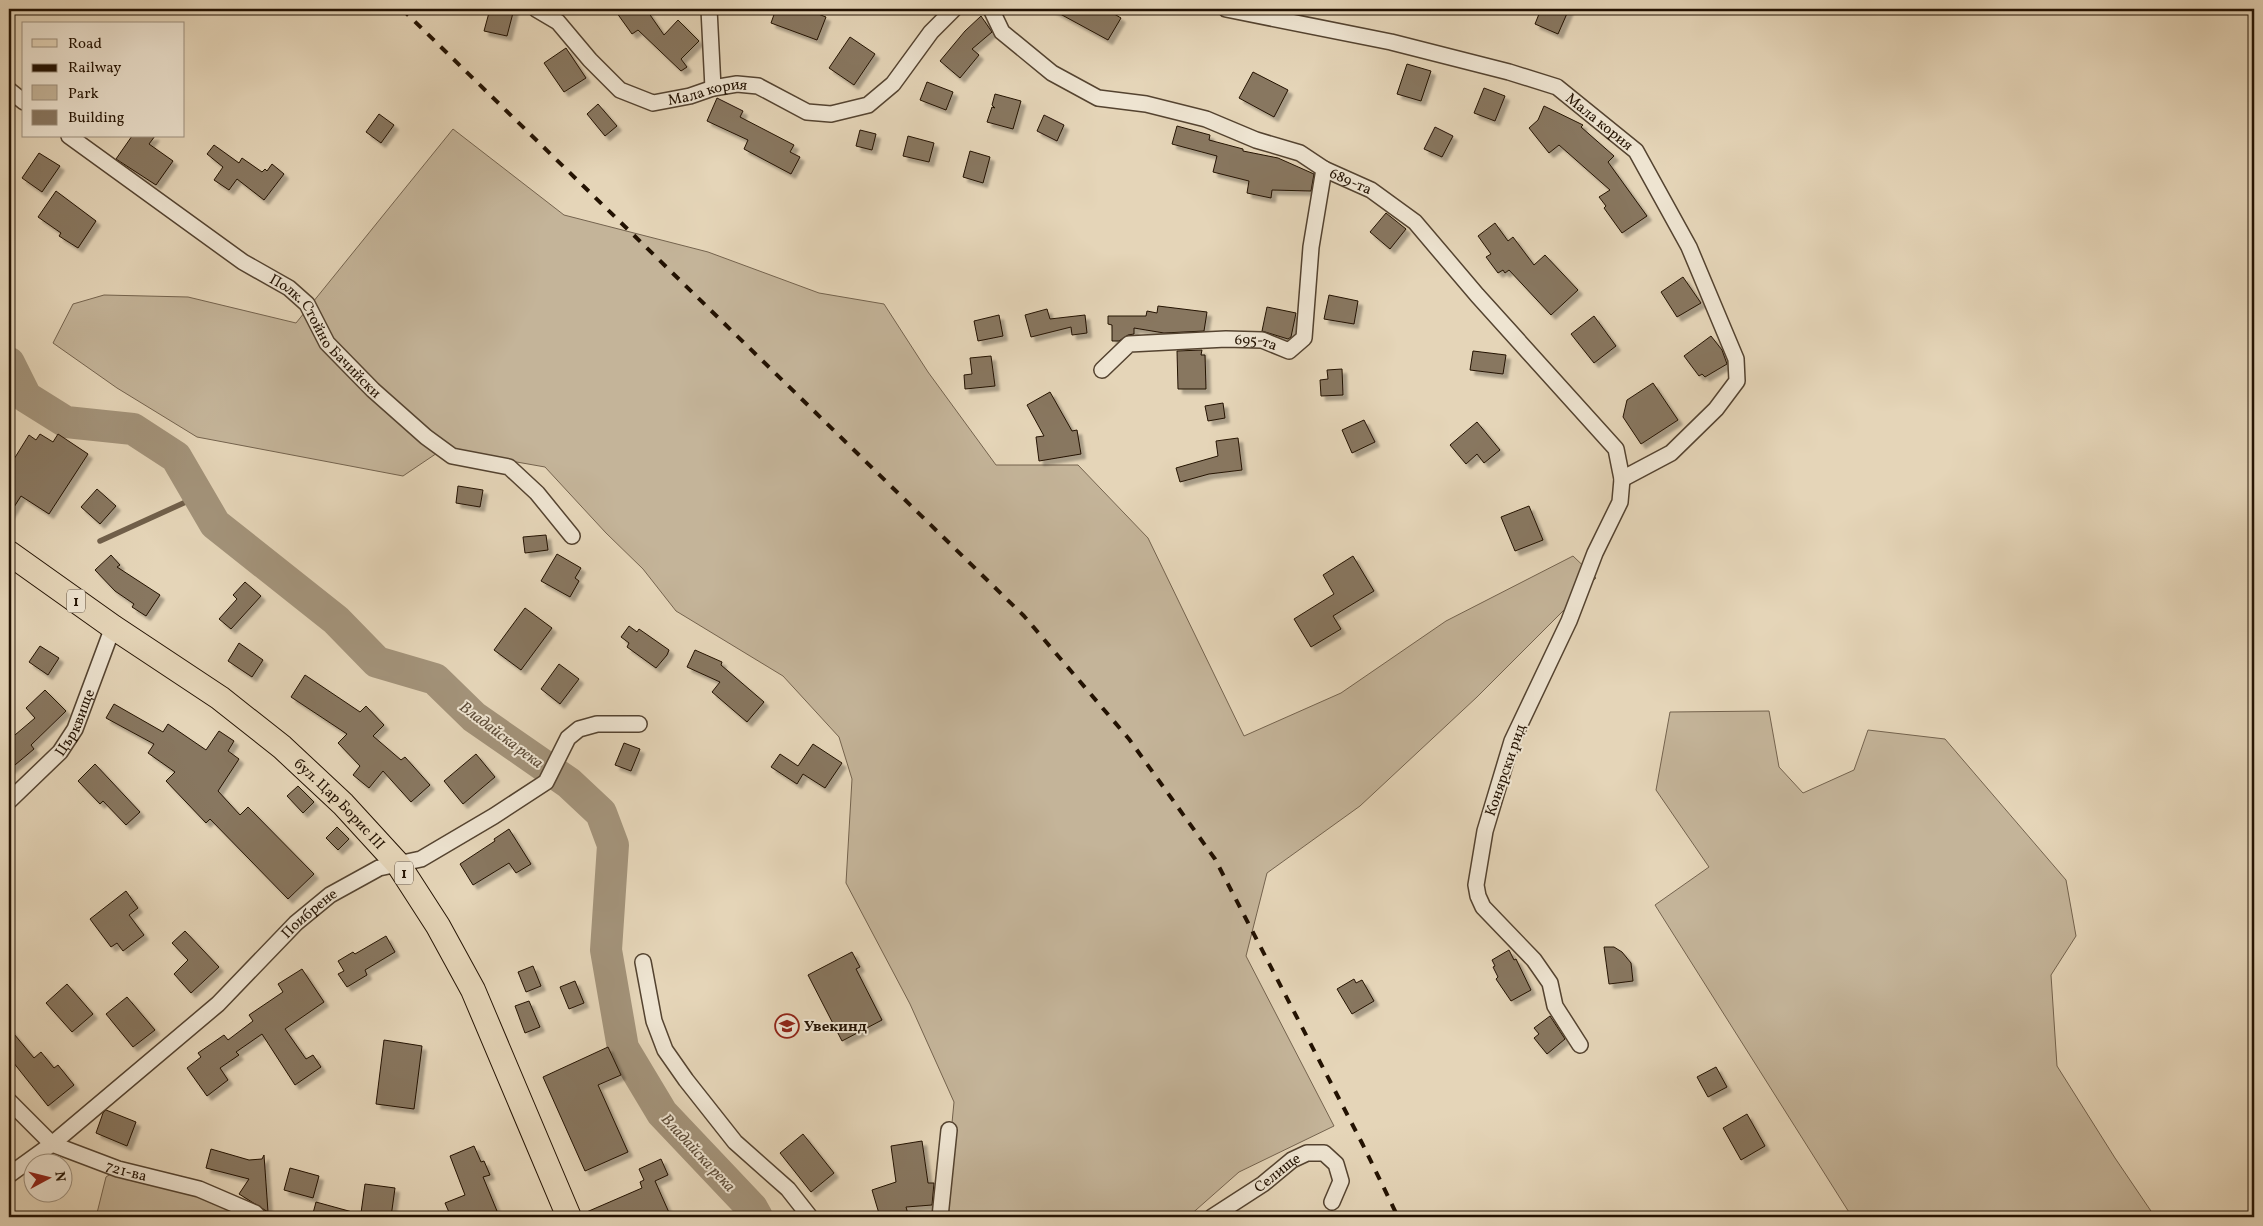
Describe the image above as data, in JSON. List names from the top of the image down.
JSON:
{
  "streets": {
    "main road": ["1", "бул. Цар Борис III"],
    "street": [
      "Мала кория",
      "689-та",
      "Полк. Стойно Бачийски",
      "695-та",
      "Църквище",
      "Конярски рид",
      "Поибрене",
      "721-ва",
      "Селище"
    ]
  },
  "crossings": [
    ["Мала кория", "689-та"],
    ["Мала кория", "Конярски рид"],
    ["689-та", "695-та"],
    ["689-та", "Конярски рид"],
    ["Църквище", "бул. Цар Борис III"],
    ["бул. Цар Борис III", "Поибрене"],
    ["Поибрене", "721-ва"]
  ],
  "water": ["Владайска река"],
  "places": {
    "school or university": ["Увекинд"]
  },
  "legend": [
    "Road",
    "Railway",
    "Park",
    "Building"
  ],
  "north": "right"
}
